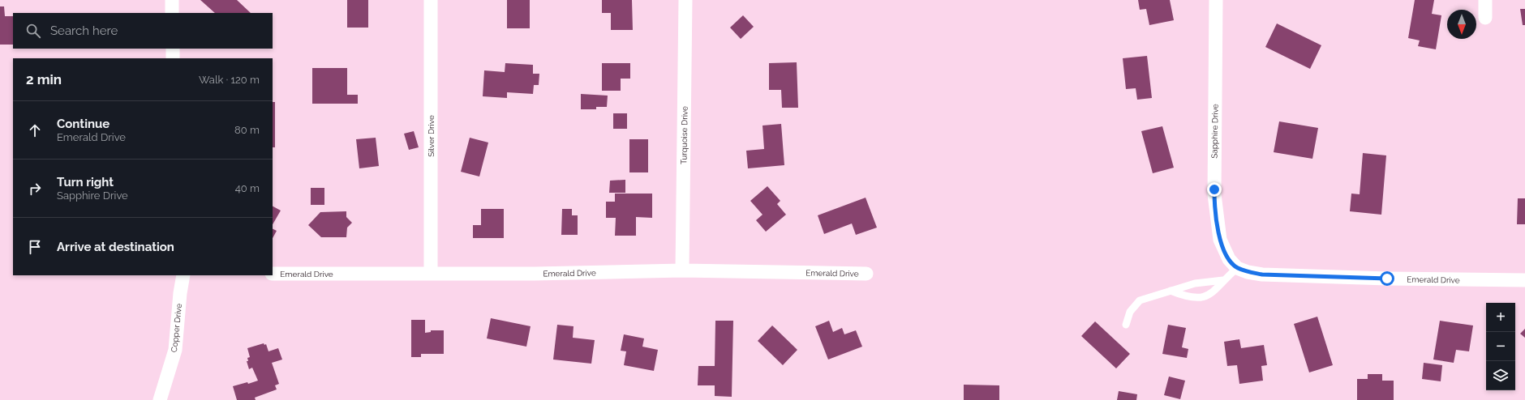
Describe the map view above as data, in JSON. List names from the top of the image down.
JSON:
{
  "streets": {
    "street": [
      "Sapphire Drive",
      "Turquoise Drive",
      "Silver Drive",
      "Emerald Drive",
      "Copper Drive"
    ]
  },
  "crossings": [
    ["Sapphire Drive", "Emerald Drive"],
    ["Turquoise Drive", "Emerald Drive"],
    ["Silver Drive", "Emerald Drive"]
  ],
  "north": "bottom",
  "page": {
    "search": "Search here",
    "heading": ["2 min", "Walk · 120 m"],
    "list": [
      ["Continue", "Emerald Drive", "80 m"],
      ["Turn right", "Sapphire Drive", "40 m"],
      "Arrive at destination"
    ],
    "map_buttons": ["+", "−"]
  }
}
